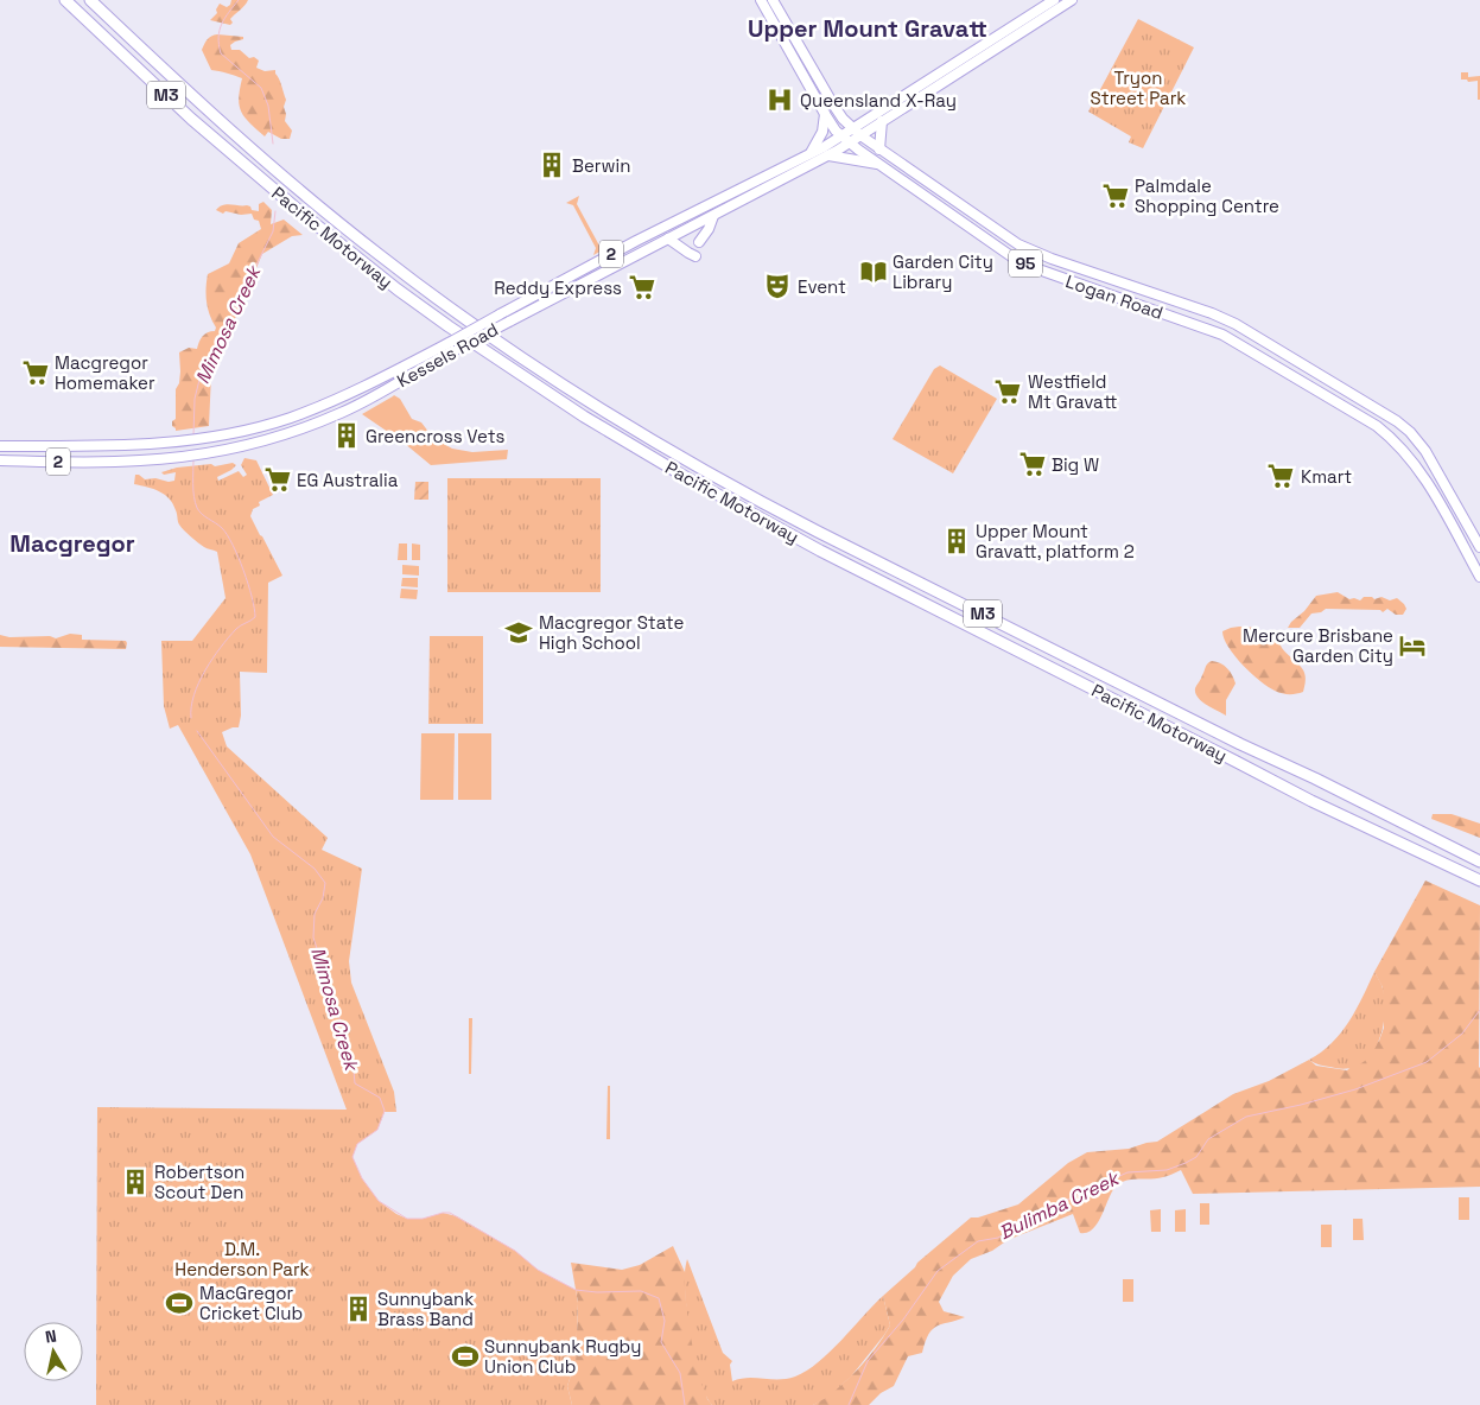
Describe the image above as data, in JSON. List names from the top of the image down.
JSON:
{
  "streets": {
    "highway": ["M3", "Pacific Motorway"],
    "main road": [
      "2",
      "95",
      "Logan Road",
      "Kessels Road"
    ]
  },
  "crossings": [
    ["2", "Logan Road"],
    ["2", "Kessels Road"],
    ["Logan Road", "Kessels Road"]
  ],
  "districts": ["Upper Mount Gravatt", "Macgregor"],
  "water": ["Mimosa Creek", "Bulimba Creek"],
  "parks": ["Tryon Street Park", "D.M. Henderson Park"],
  "places": {
    "hospital": ["Queensland X-Ray"],
    "building": [
      "Berwin",
      "Greencross Vets",
      "Upper Mount Gravatt, platform 2",
      "Robertson Scout Den",
      "Sunnybank Brass Band"
    ],
    "supermarket": [
      "Palmdale Shopping Centre",
      "Reddy Express",
      "Macgregor Homemaker",
      "Westfield Mt Gravatt",
      "Big W",
      "Kmart",
      "EG Australia"
    ],
    "library": ["Garden City Library"],
    "theatre": ["Event"],
    "school or university": ["Macgregor State High School"],
    "hotel": ["Mercure Brisbane Garden City"],
    "sports": ["MacGregor Cricket Club", "Sunnybank Rugby Union Club"]
  },
  "north": "top"
}
